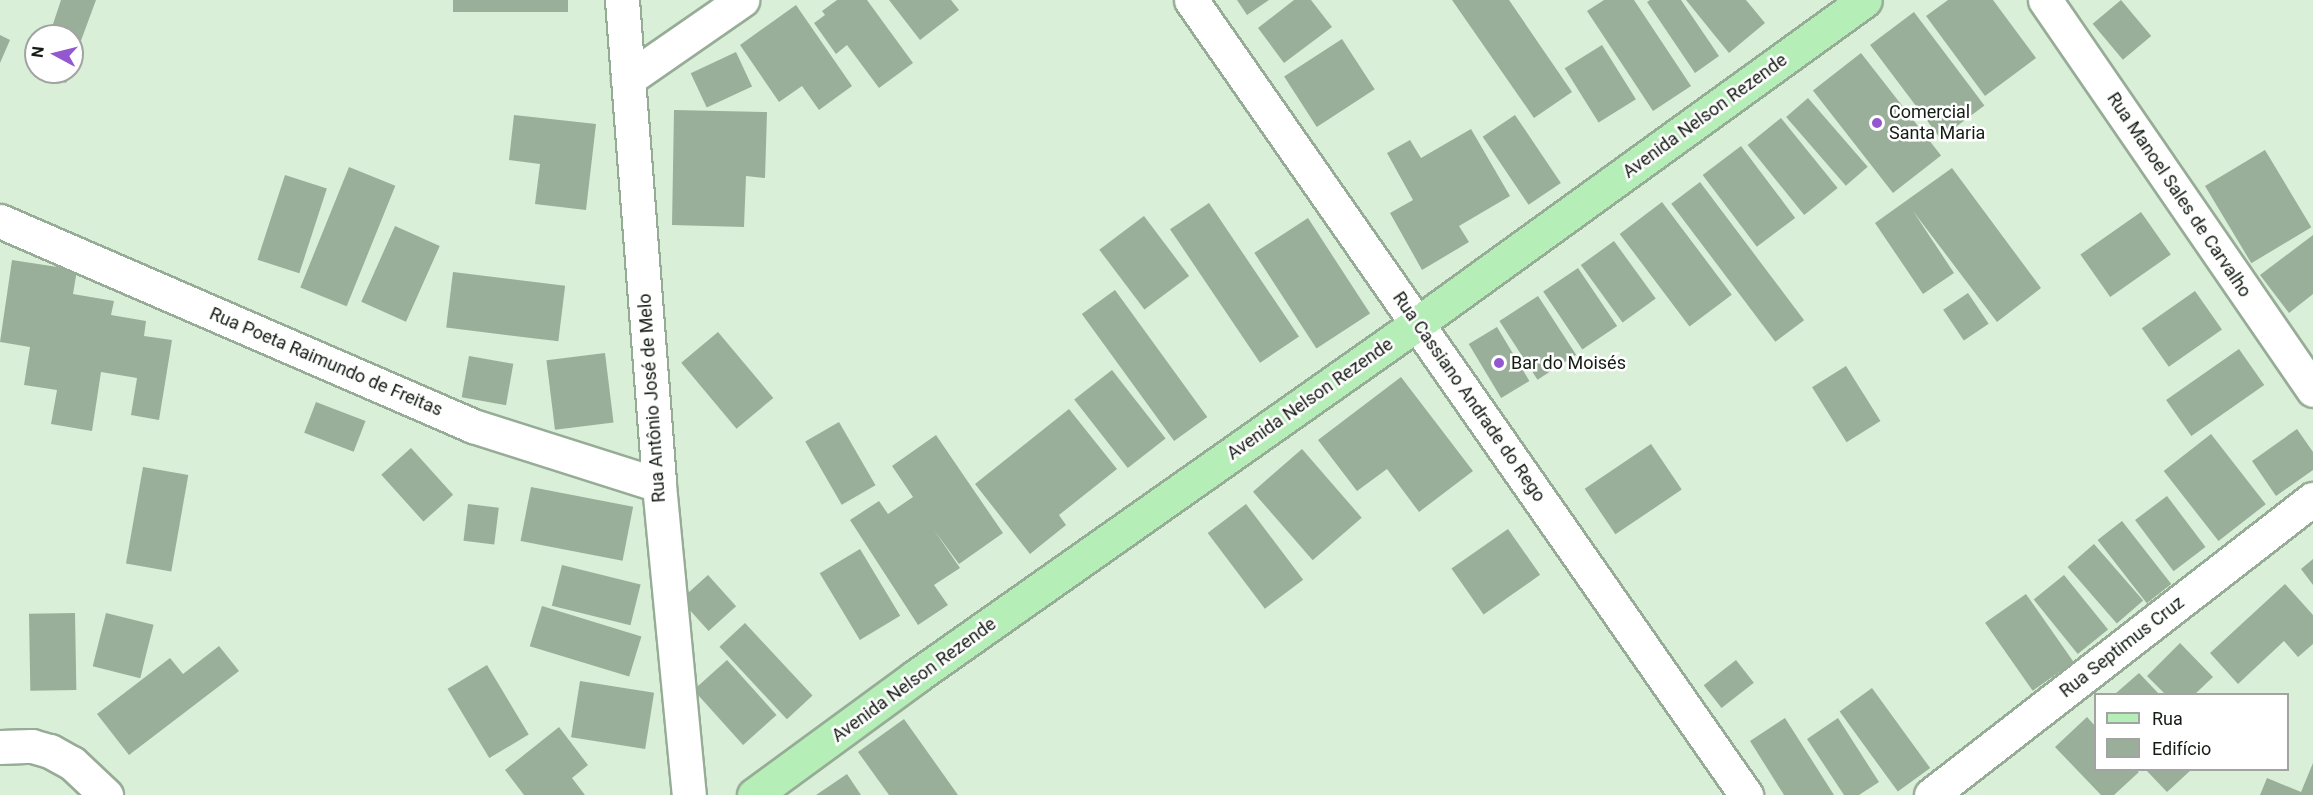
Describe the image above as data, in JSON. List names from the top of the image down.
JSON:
{
  "streets": {
    "main road": ["Avenida Nelson Rezende"],
    "street": [
      "Rua Manoel Sales de Carvalho",
      "Rua Poeta Raimundo de Freitas",
      "Rua Cassiano Andrade do Rego",
      "Rua Antônio José de Melo",
      "Rua Septimus Cruz"
    ]
  },
  "crossings": [
    ["Avenida Nelson Rezende", "Rua Cassiano Andrade do Rego"],
    ["Rua Poeta Raimundo de Freitas", "Rua Antônio José de Melo"]
  ],
  "places": ["Comercial Santa Maria", "Bar do Moisés"],
  "legend": ["Rua", "Edifício"],
  "north": "left"
}
